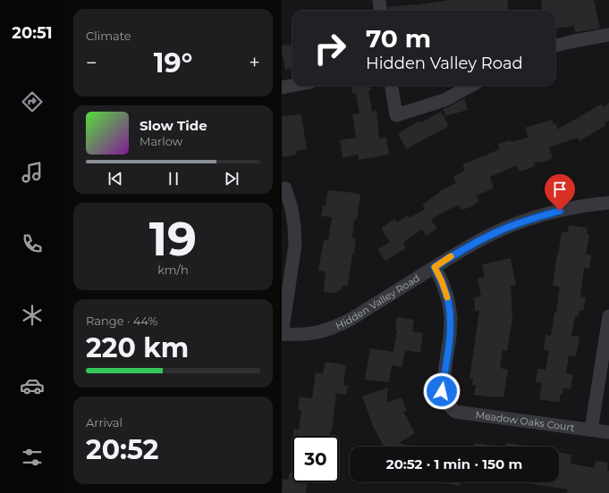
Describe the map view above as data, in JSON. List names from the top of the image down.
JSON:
{
  "streets": {
    "street": ["Hidden Valley Road", "Meadow Oaks Court"]
  },
  "crossings": [
    ["Hidden Valley Road", "Meadow Oaks Court"]
  ],
  "page": {
    "tabs": "20:51",
    "tile": [
      "Climate",
      ["19", "km/h"],
      ["Range · 44%", "220 km"],
      ["Arrival", "20:52"]
    ],
    "turn": ["70 m", "Hidden Valley Road"],
    "heat": ["−", "19°", "+"],
    "song": ["Slow Tide", "Marlow"],
    "limit": "30",
    "trip": "20:52 · 1 min · 150 m"
  }
}
